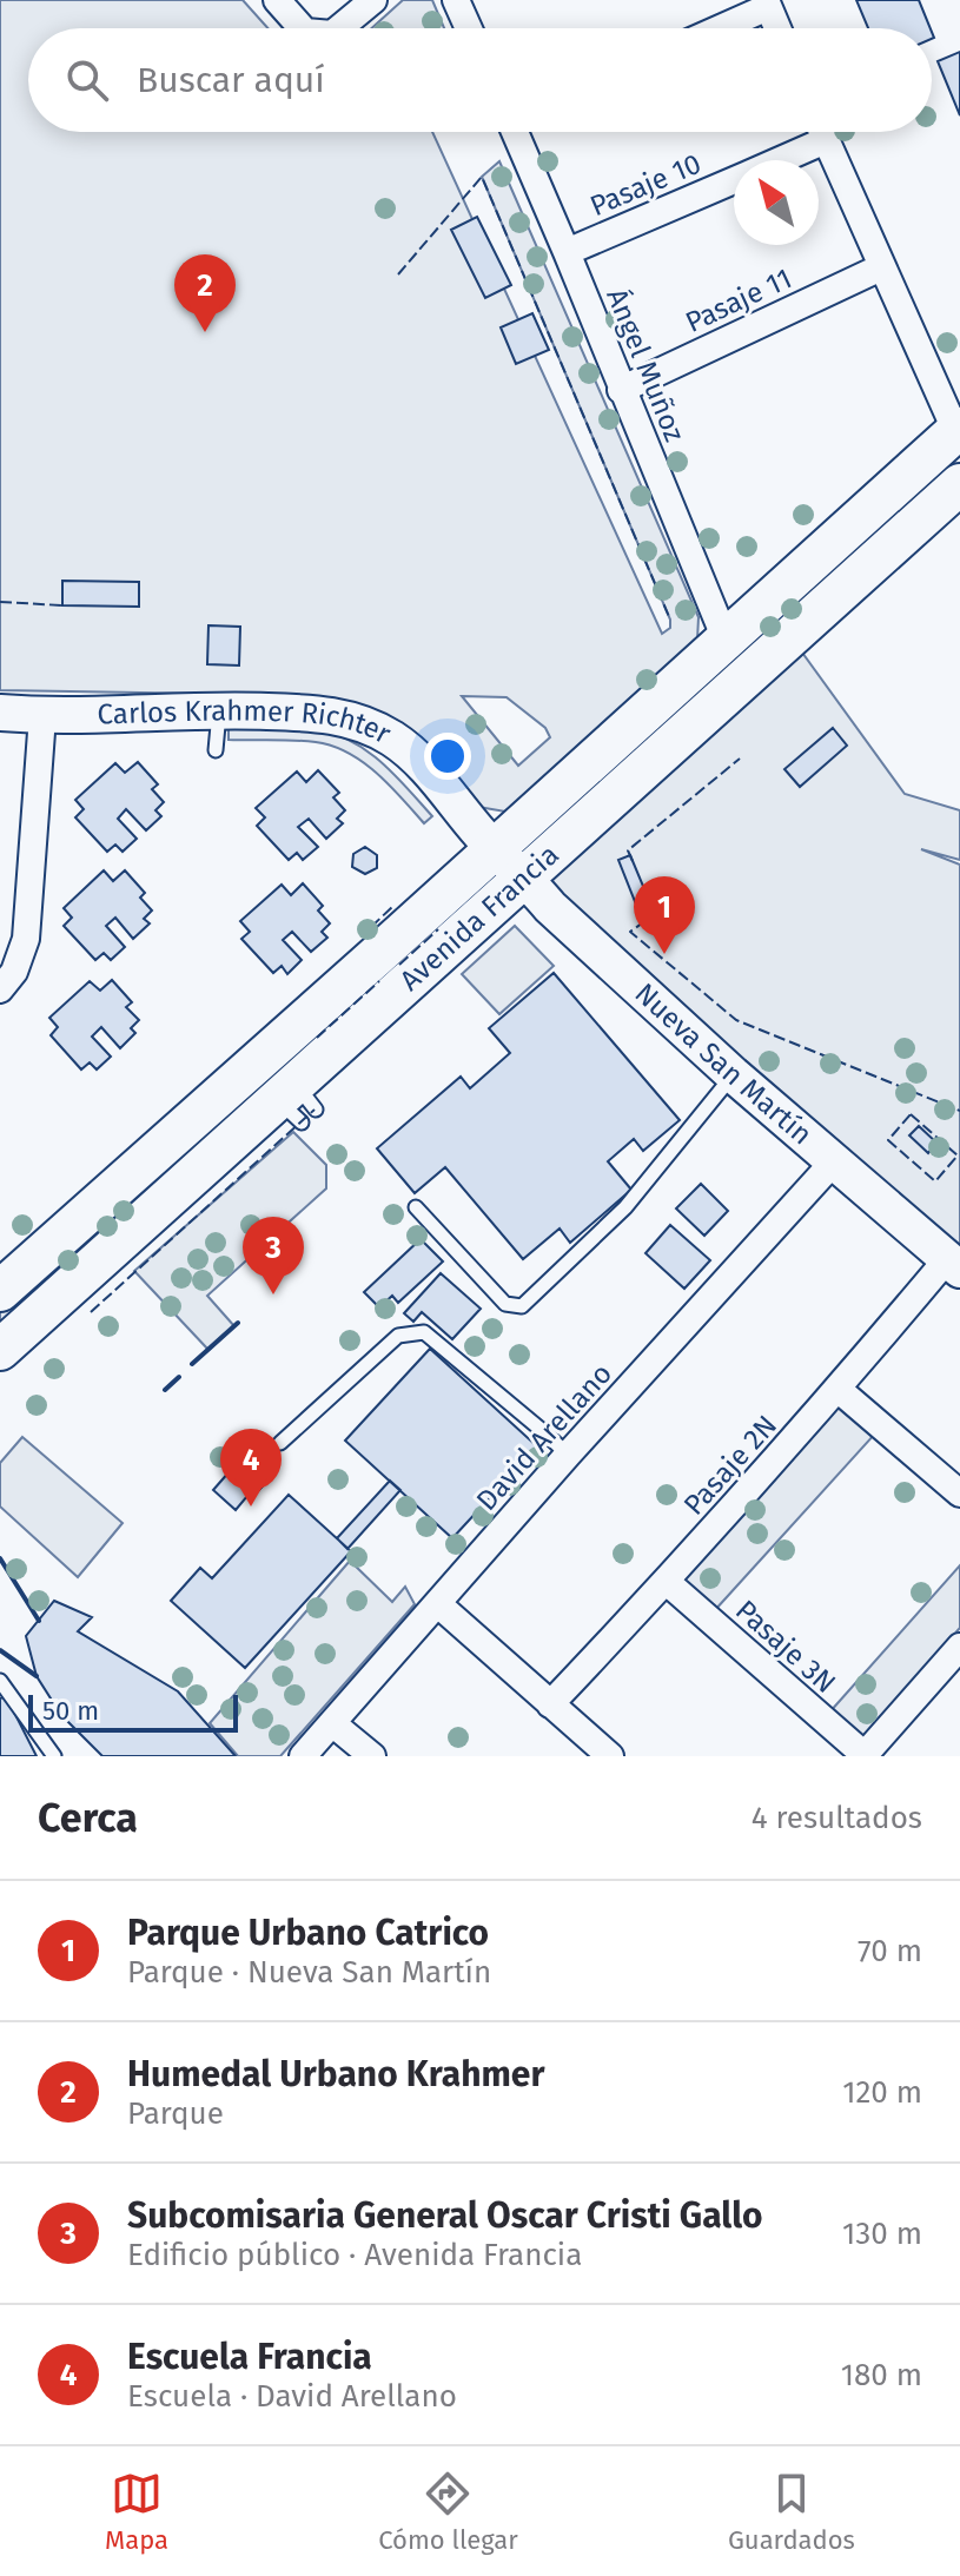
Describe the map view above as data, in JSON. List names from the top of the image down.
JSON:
{
  "streets": {
    "main road": ["Avenida Francia"],
    "street": [
      "Pasaje 10",
      "Pasaje 11",
      "Ángel Muñoz",
      "Carlos Krahmer Richter",
      "Nueva San Martín",
      "David Arellano",
      "Pasaje 2N",
      "Pasaje 3N"
    ]
  },
  "crossings": [
    ["Pasaje 10", "Ángel Muñoz"],
    ["Pasaje 11", "Ángel Muñoz"],
    ["Ángel Muñoz", "Avenida Francia"],
    ["Carlos Krahmer Richter", "Avenida Francia"],
    ["Carlos Krahmer Richter", "Nueva San Martín"],
    ["Avenida Francia", "Nueva San Martín"],
    ["Nueva San Martín", "David Arellano"],
    ["Nueva San Martín", "Pasaje 2N"],
    ["Pasaje 2N", "Pasaje 3N"]
  ],
  "scale_bar": "50 m",
  "north": "top left",
  "page": {
    "search": "Buscar aquí",
    "pins": [
      "2",
      "1",
      "3",
      "4"
    ],
    "scale": "50 m",
    "heading": ["Cerca", "4 resultados"],
    "list": [
      {
        "mark": "1",
        "name": "Parque Urbano Catrico",
        "note": "Parque · Nueva San Martín",
        "value": "70 m"
      },
      {
        "mark": "2",
        "name": "Humedal Urbano Krahmer",
        "note": "Parque",
        "value": "120 m"
      },
      {
        "mark": "3",
        "name": "Subcomisaria General Oscar Cristi Gallo",
        "note": "Edificio público · Avenida Francia",
        "value": "130 m"
      },
      {
        "mark": "4",
        "name": "Escuela Francia",
        "note": "Escuela · David Arellano",
        "value": "180 m"
      }
    ],
    "nav": ["Mapa", "Cómo llegar", "Guardados"]
  }
}
